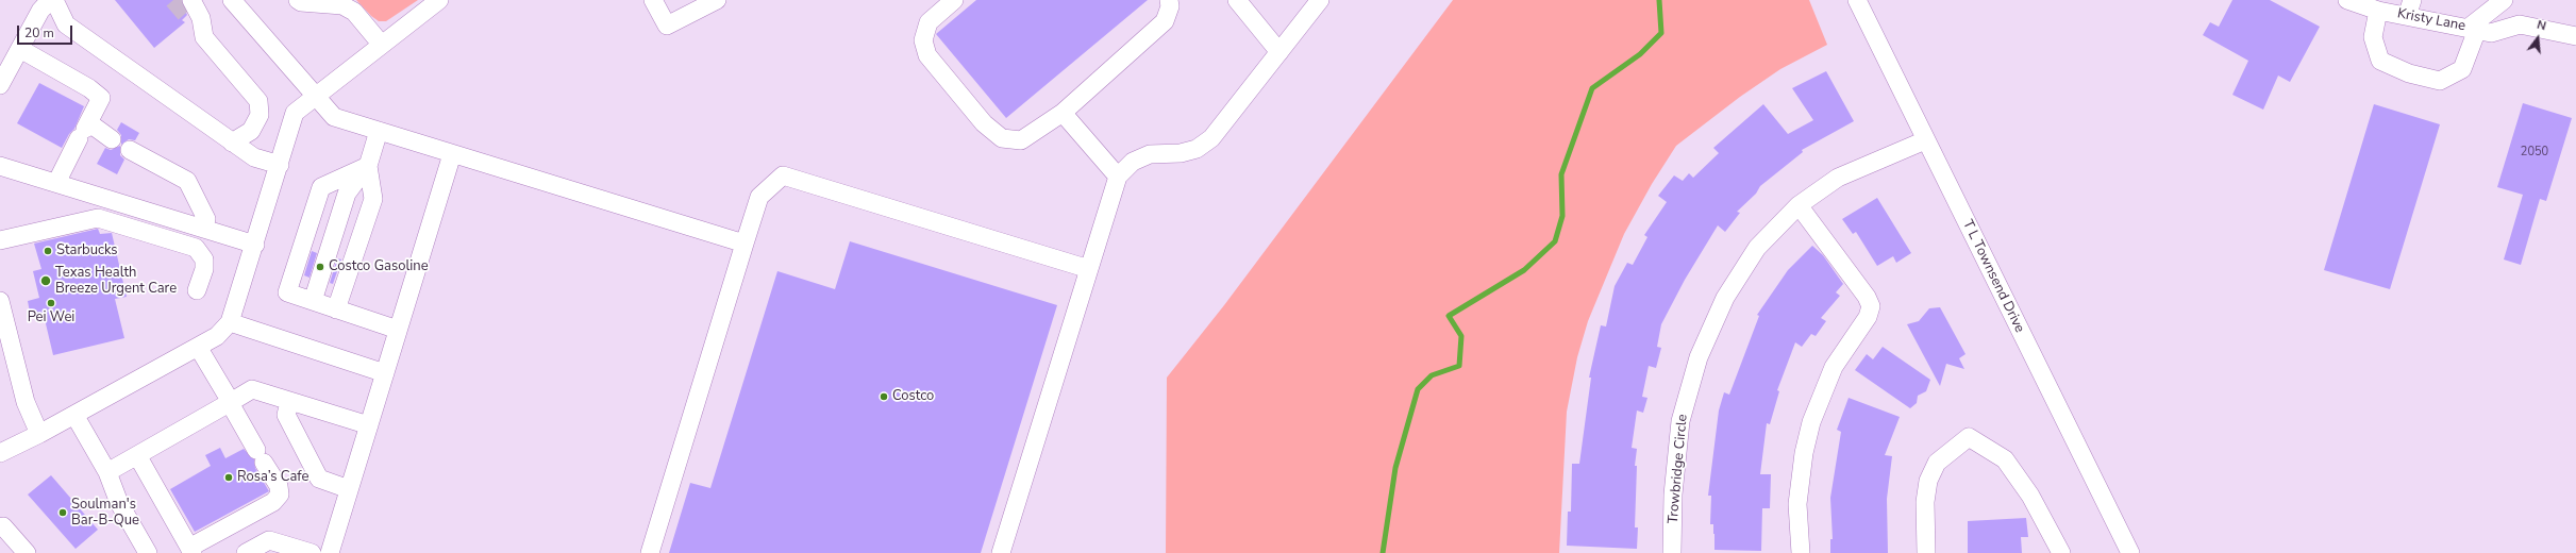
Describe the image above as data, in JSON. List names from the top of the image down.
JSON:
{
  "streets": {
    "street": ["Kristy Lane", "T L Townsend Drive", "Trowbridge Circle"]
  },
  "crossings": [
    ["T L Townsend Drive", "Trowbridge Circle"]
  ],
  "places": [
    "Starbucks",
    "Costco Gasoline",
    "Texas Health Breeze Urgent Care",
    "Pei Wei",
    "Costco",
    "Rosa’s Cafe",
    "Soulman's Bar-B-Que"
  ],
  "house_numbers": ["2050"],
  "scale_bar": "20 m",
  "north": "top"
}
